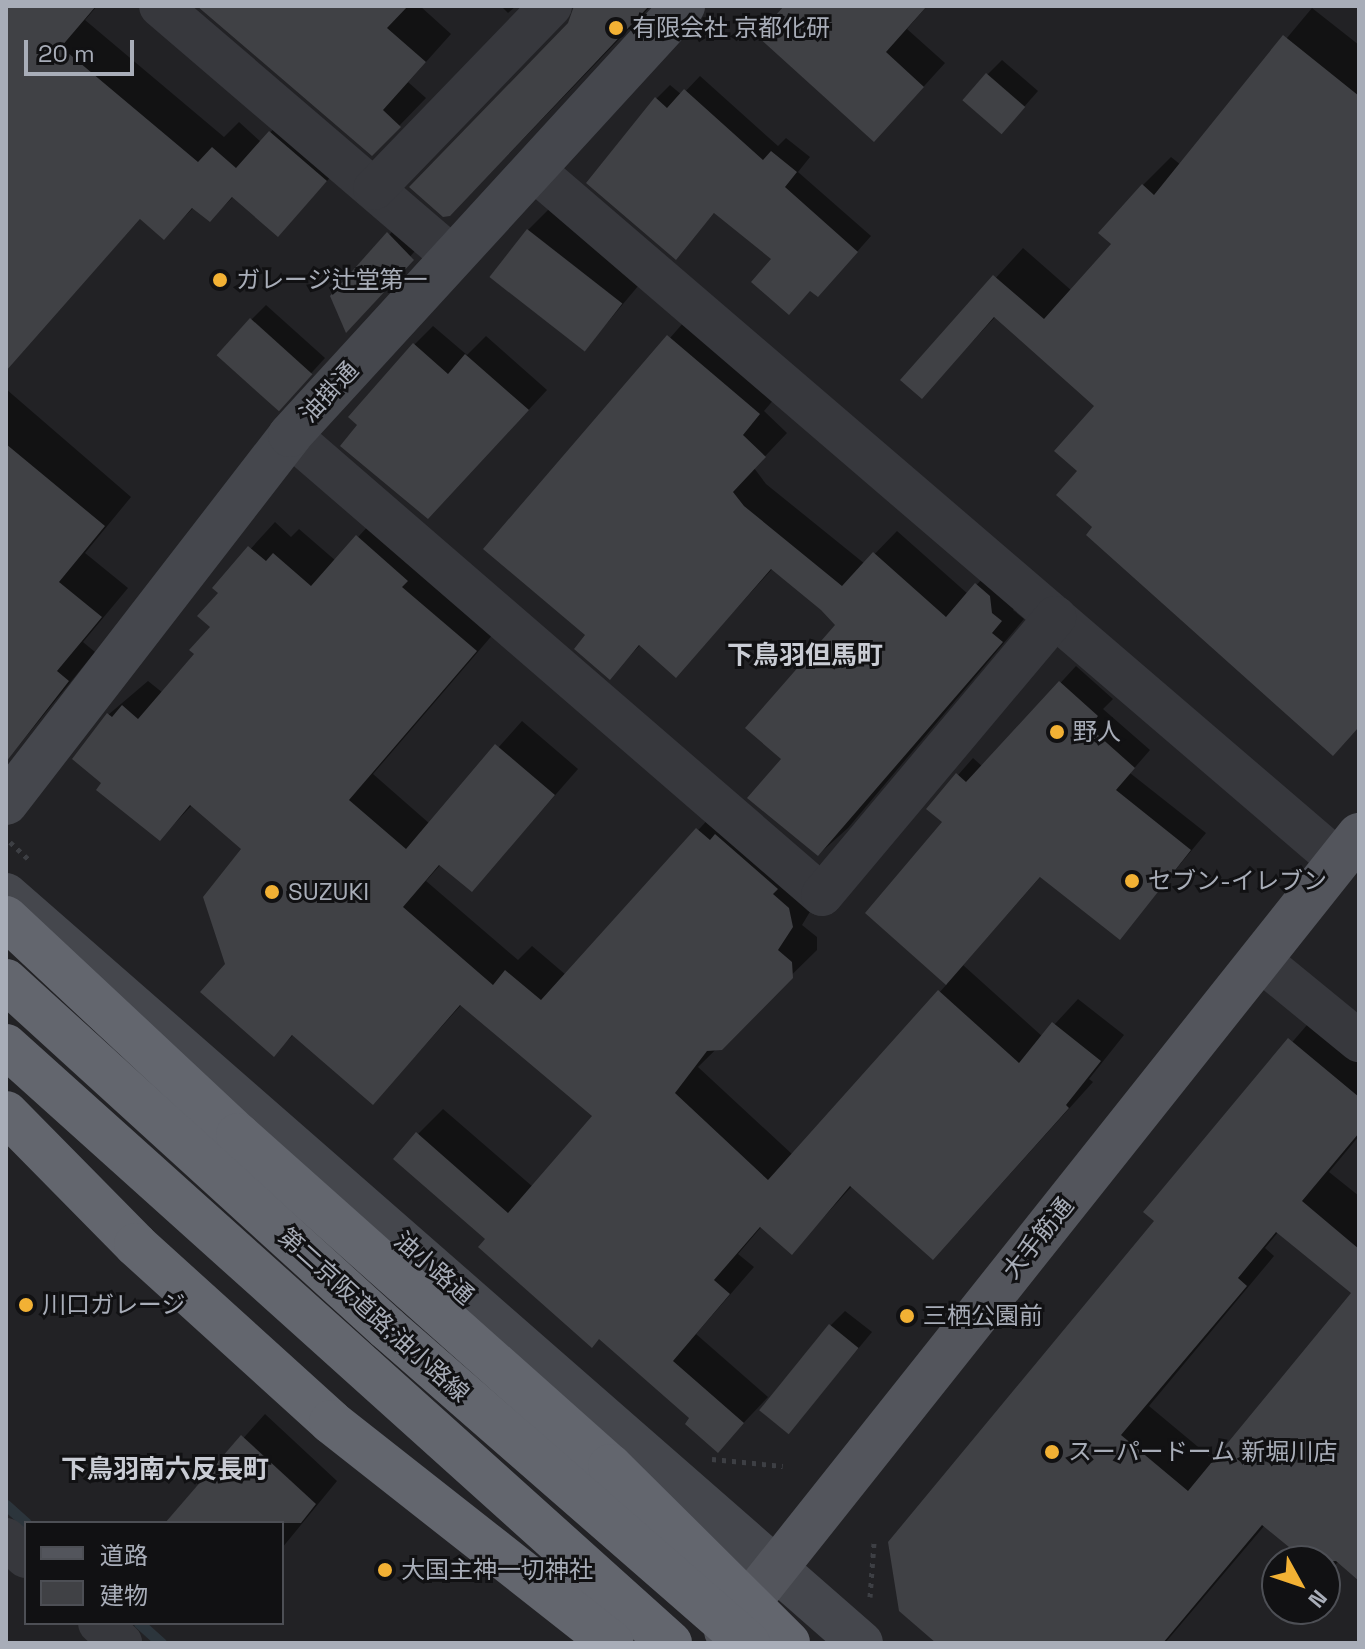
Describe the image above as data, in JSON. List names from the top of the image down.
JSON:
{
  "streets": {
    "highway": ["第二京阪道路;油小路線"],
    "main road": ["大手筋通"],
    "street": ["油掛通", "油小路通"]
  },
  "crossings": [
    ["大手筋通", "油小路通"]
  ],
  "districts": ["下鳥羽但馬町", "下鳥羽南六反長町"],
  "places": [
    "有限会社 京都化研",
    "ガレージ辻堂第一",
    "野人",
    "セブン-イレブン",
    "SUZUKI",
    "川口ガレージ",
    "三栖公園前",
    "スーパードーム 新堀川店",
    "大国主神一切神社"
  ],
  "legend": ["道路", "建物"],
  "scale_bar": "20 m",
  "north": "bottom right"
}
